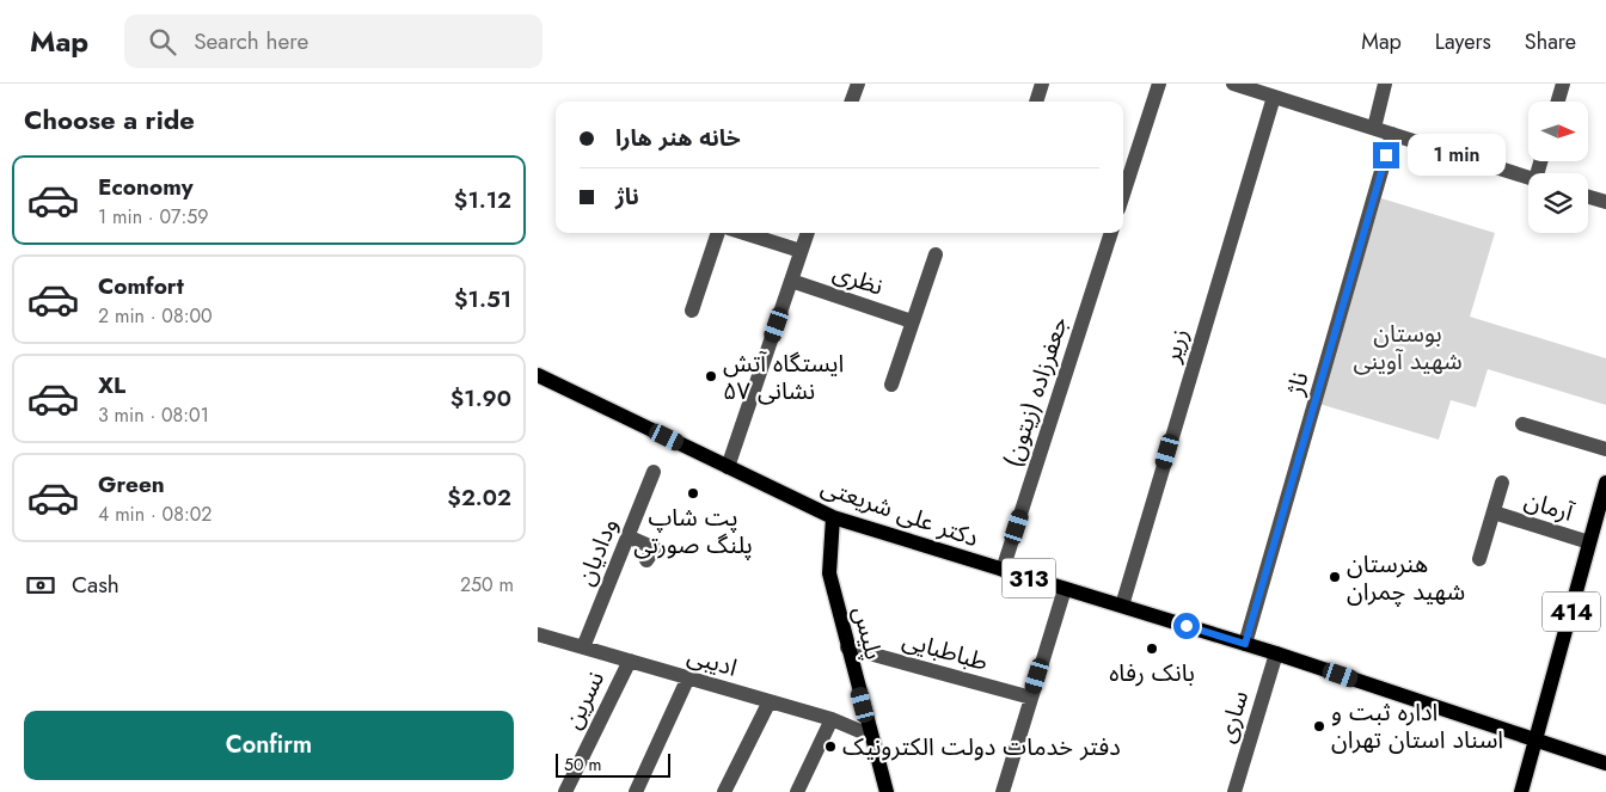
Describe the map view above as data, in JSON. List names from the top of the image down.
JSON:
{
  "streets": {
    "main road": [
      "دکتر علی شریعتی",
      "313",
      "414",
      "پلیس"
    ],
    "street": [
      "نظری",
      "زریر",
      "ناژ",
      "جعفرزاده (زیتون)",
      "آرمان",
      "ودادیان",
      "طباطبایی",
      "ادیبی",
      "نسرین",
      "ساری"
    ]
  },
  "crossings": [
    ["زریر", "دکتر علی شریعتی"],
    ["ناژ", "دکتر علی شریعتی"],
    ["جعفرزاده (زیتون)", "دکتر علی شریعتی"],
    ["آرمان", "414"],
    ["دکتر علی شریعتی", "313"],
    ["دکتر علی شریعتی", "414"],
    ["دکتر علی شریعتی", "پلیس"],
    ["دکتر علی شریعتی", "ساری"],
    ["ودادیان", "ادیبی"],
    ["313", "414"],
    ["پلیس", "طباطبایی"],
    ["پلیس", "ادیبی"],
    ["ادیبی", "نسرین"]
  ],
  "parks": ["بوستان شهید آوینی"],
  "places": [
    "ایستگاه آتش نشانی ۵۷",
    "پت شاپ پلنگ صورتی",
    "هنرستان شهید چمران",
    "بانک رفاه",
    "اداره ثبت و اسناد استان تهران",
    "دفتر خدمات دولت الکترونیک"
  ],
  "scale_bar": "50 m",
  "north": "right",
  "page": {
    "header": "Map",
    "search": "Search here",
    "nav": ["Map", "Layers", "Share"],
    "heading": "Choose a ride",
    "banner": ["خانه هنر هارا", "ناژ"],
    "bubble": "1 min",
    "list": [
      {
        "name": "Economy",
        "note": "1 min · 07:59",
        "value": "$1.12"
      },
      {
        "name": "Comfort",
        "note": "2 min · 08:00",
        "value": "$1.51"
      },
      {
        "name": "XL",
        "note": "3 min · 08:01",
        "value": "$1.90"
      },
      {
        "name": "Green",
        "note": "4 min · 08:02",
        "value": "$2.02"
      }
    ],
    "pay": ["Cash", "250 m"],
    "buttons": "Confirm",
    "scale": "50 m"
  }
}
